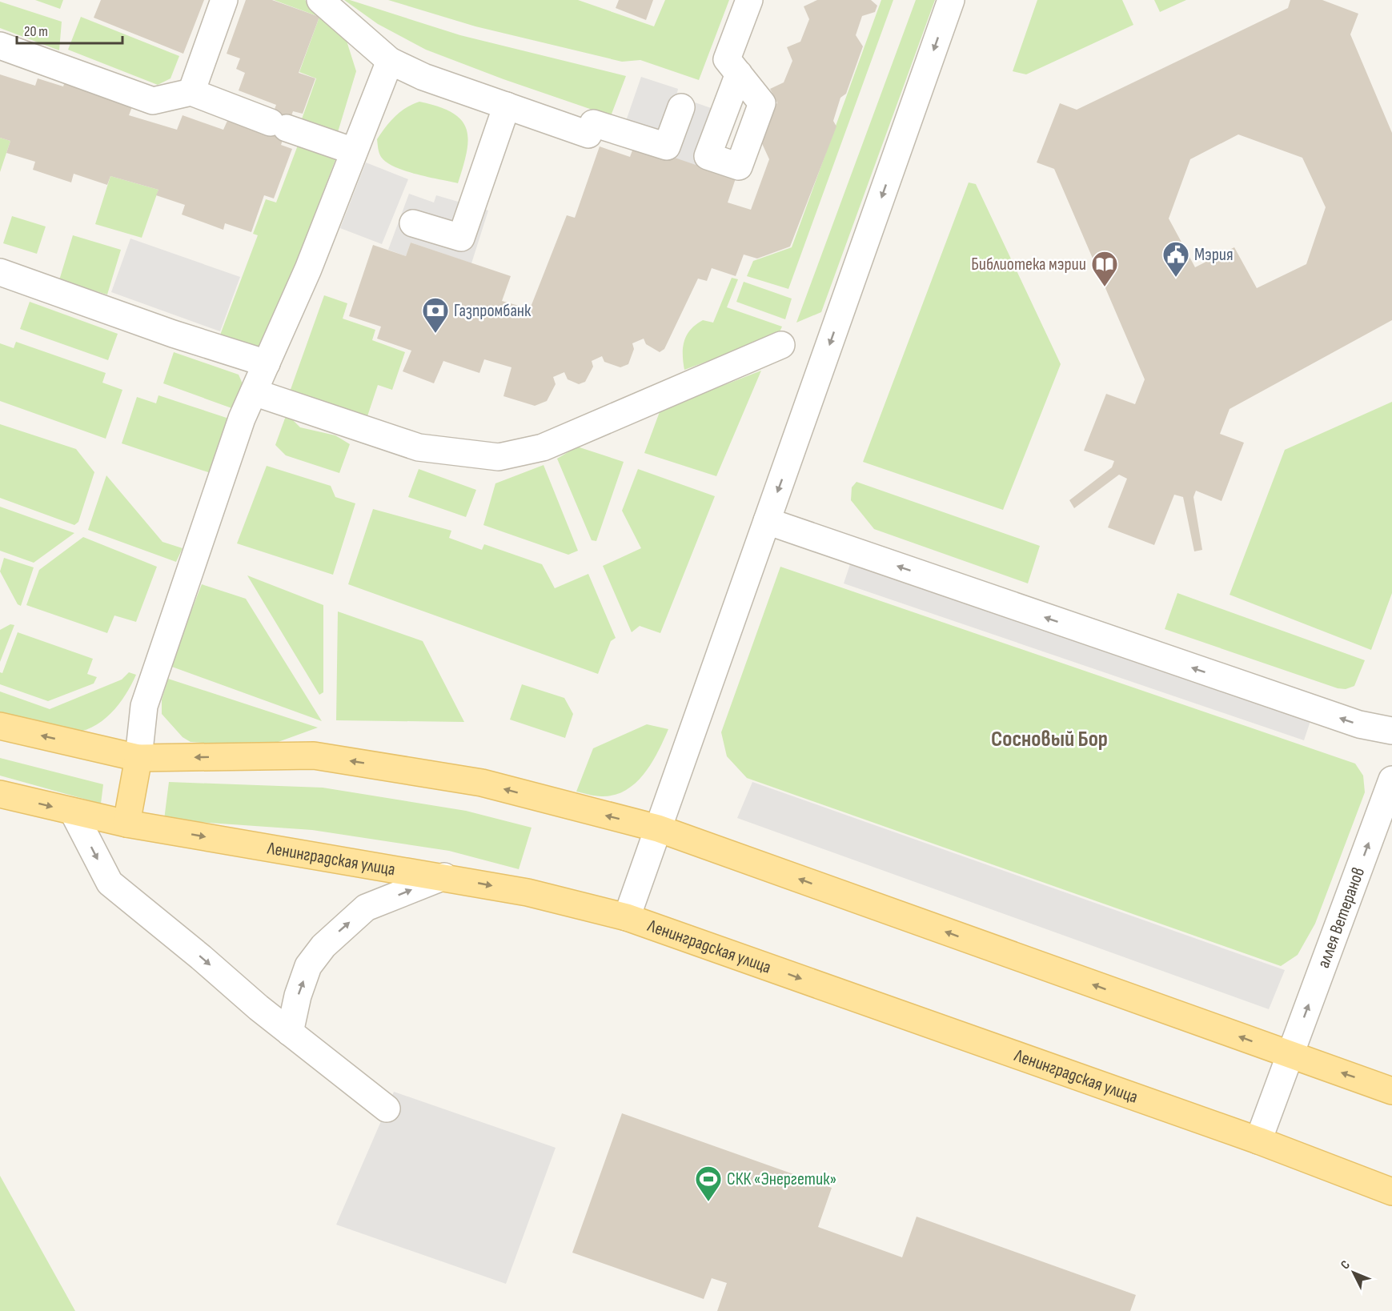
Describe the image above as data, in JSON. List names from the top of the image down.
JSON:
{
  "streets": {
    "main road": ["Ленинградская улица"],
    "street": ["аллея Ветеранов"]
  },
  "crossings": [
    ["Ленинградская улица", "аллея Ветеранов"]
  ],
  "one_way": ["аллея Ветеранов"],
  "districts": ["Сосновый Бор"],
  "places": {
    "public building": ["Мэрия"],
    "library": ["Библиотека мэрии"],
    "bank": ["Газпромбанк"],
    "sports": ["СКК «Энергетик»"]
  },
  "scale_bar": "20 m",
  "north": "top left"
}
